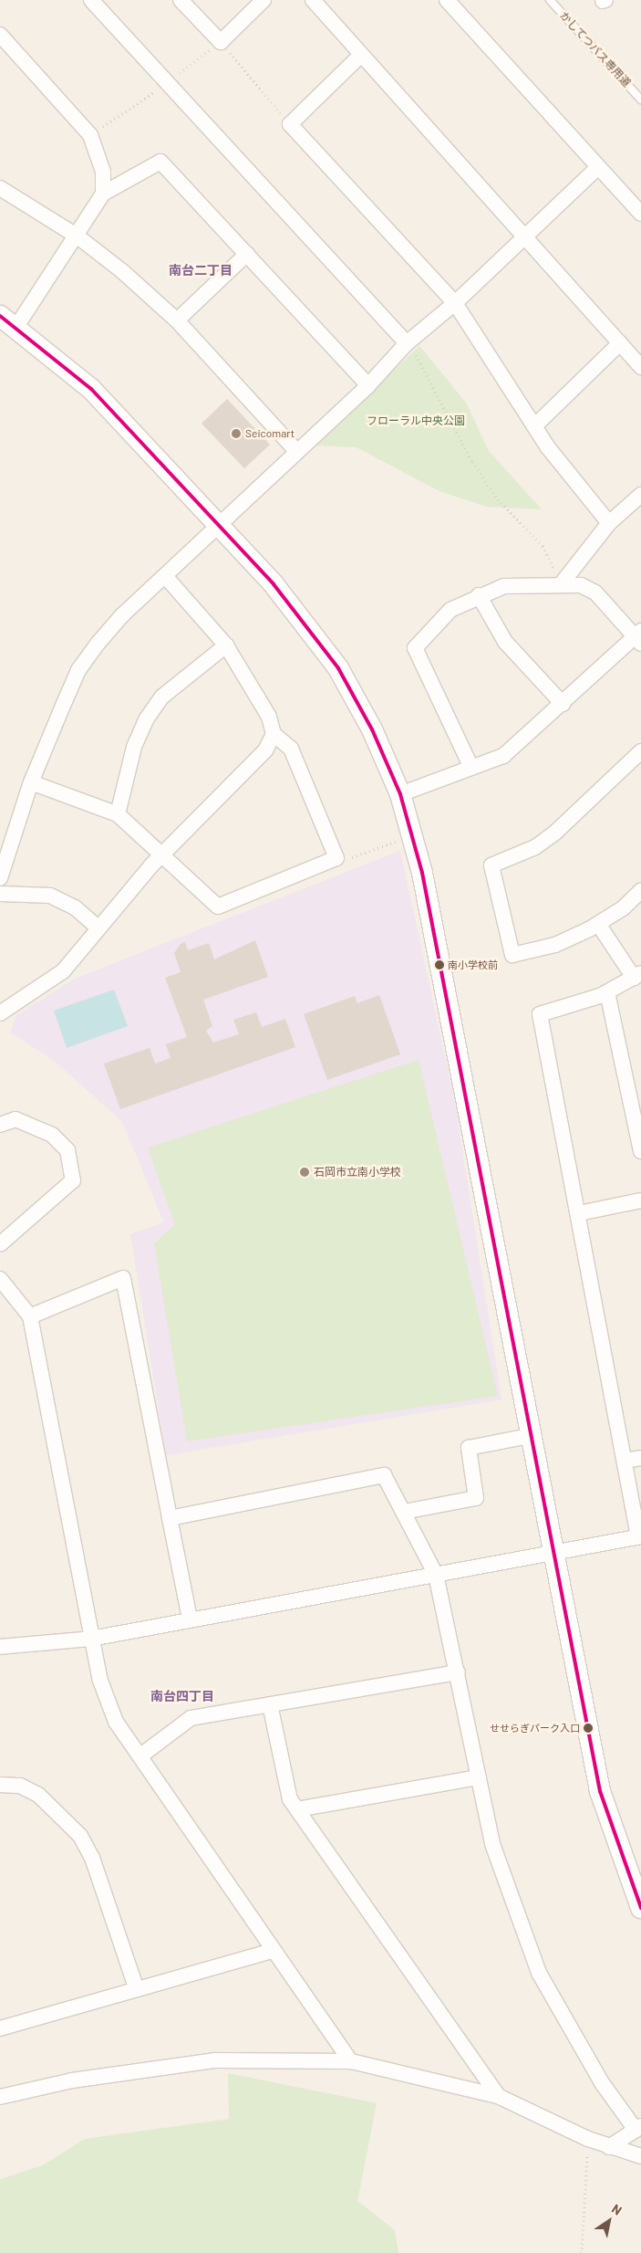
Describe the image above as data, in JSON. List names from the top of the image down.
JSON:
{
  "streets": {
    "lane": ["かしてつバス専用道"]
  },
  "districts": ["南台二丁目", "南台四丁目"],
  "parks": ["フローラル中央公園"],
  "places": [
    "Seicomart",
    "南小学校前",
    "石岡市立南小学校",
    "せせらぎパーク入口"
  ],
  "north": "top right"
}
